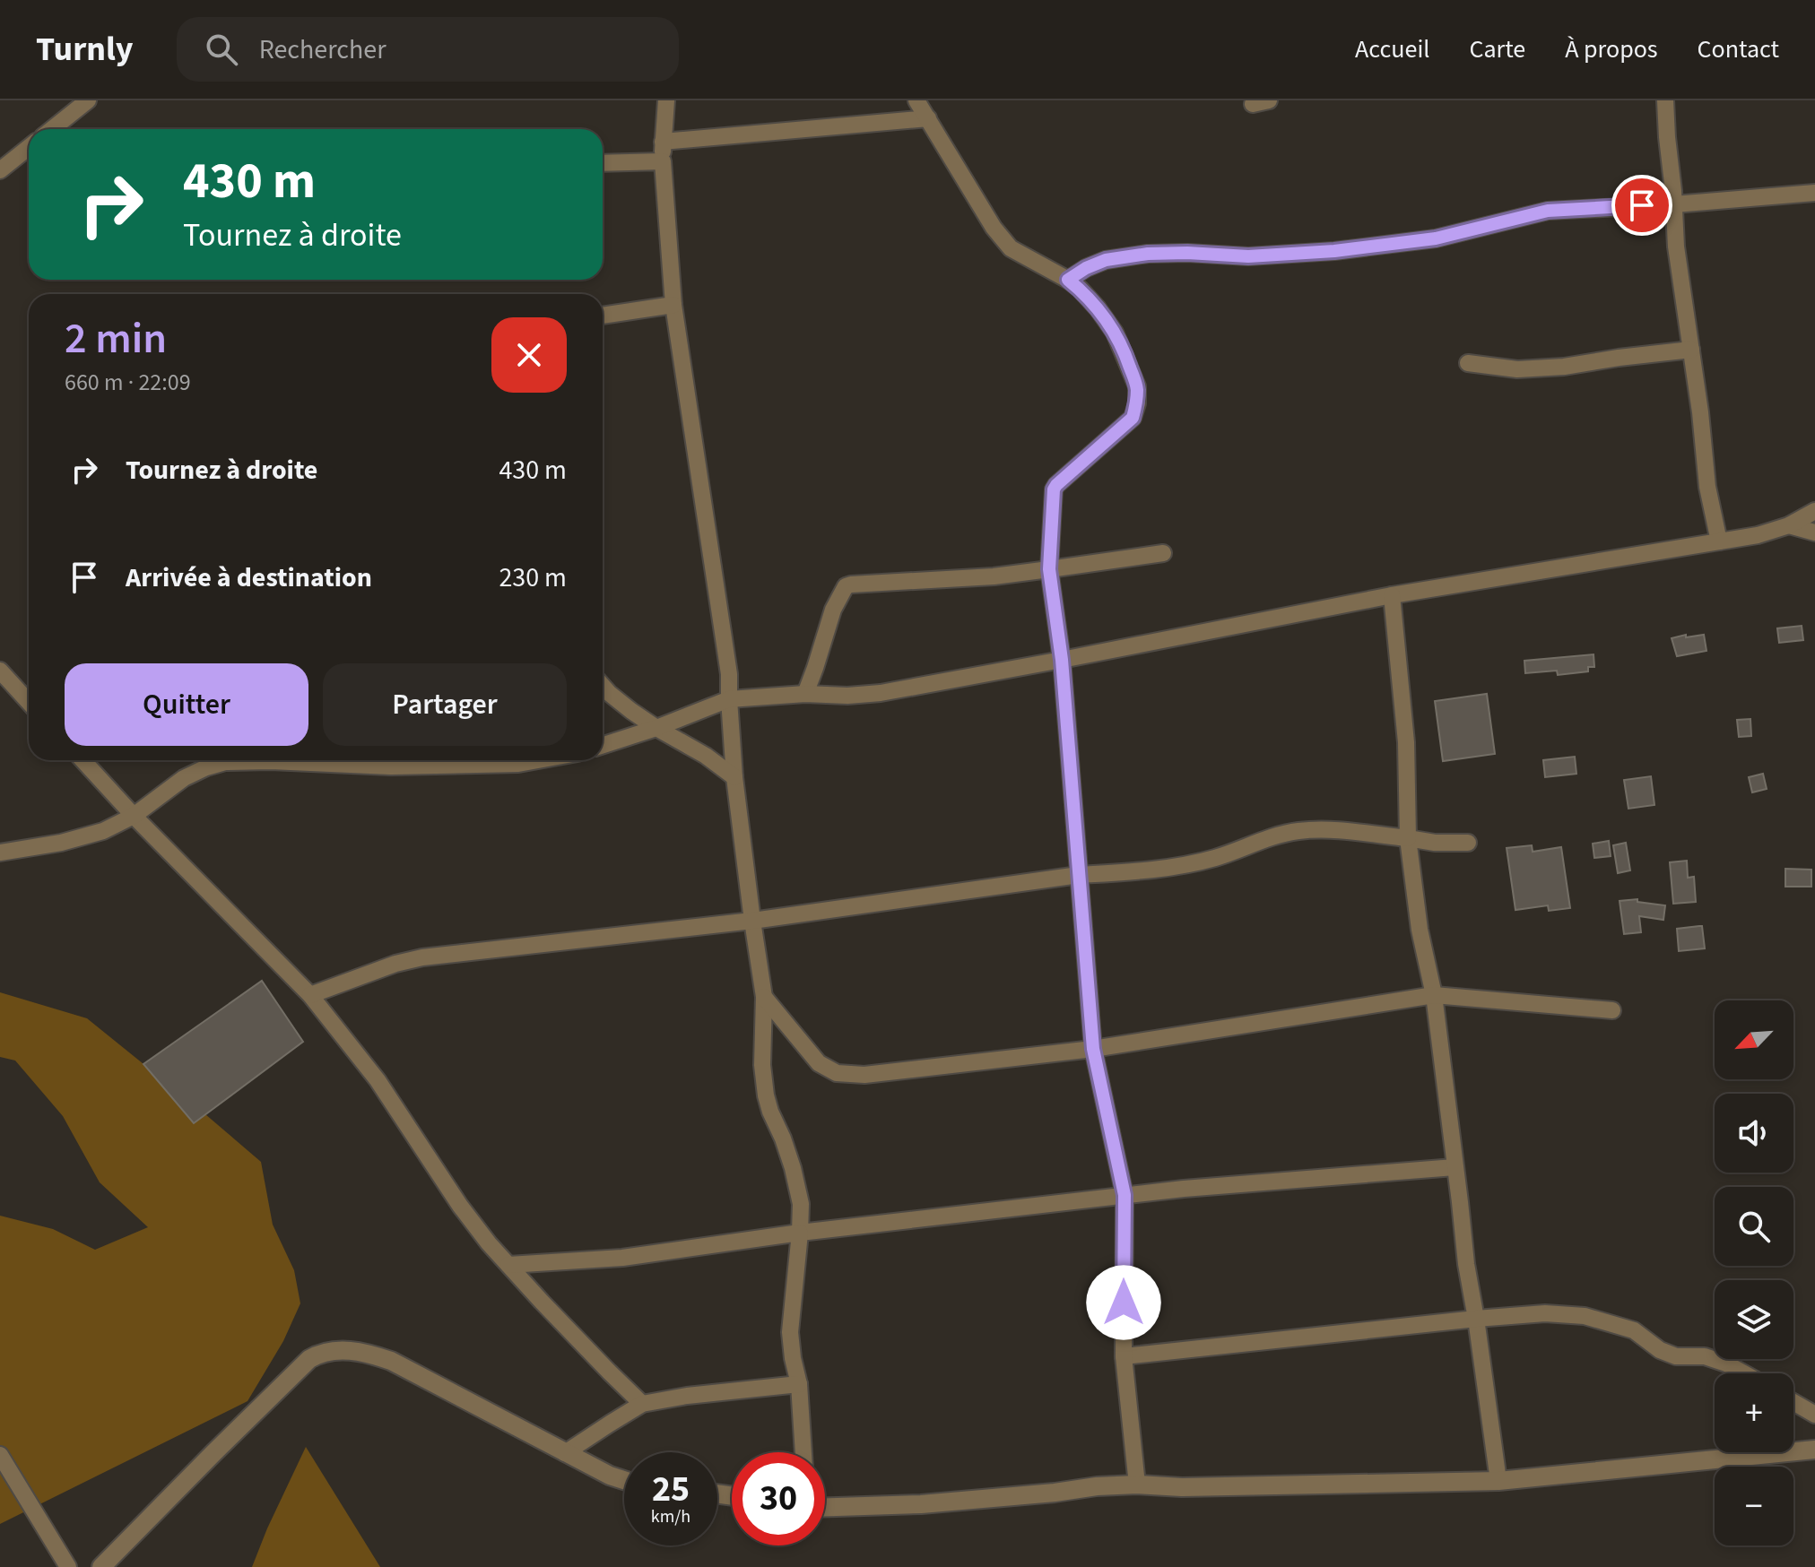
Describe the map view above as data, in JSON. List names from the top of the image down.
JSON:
{
  "north": "bottom left",
  "page": {
    "header": "Turnly",
    "search": "Rechercher",
    "nav": [
      "Accueil",
      "Carte",
      "À propos",
      "Contact"
    ],
    "turn": ["430 m", "Tournez à droite"],
    "heading": ["2 min", "660 m · 22:09"],
    "list": [
      {
        "name": "Tournez à droite",
        "value": "430 m"
      },
      {
        "name": "Arrivée à destination",
        "value": "230 m"
      }
    ],
    "buttons": ["Quitter", "Partager"],
    "map_buttons": ["+", "−"],
    "speed": "25 km/h",
    "limit": "30"
  }
}
